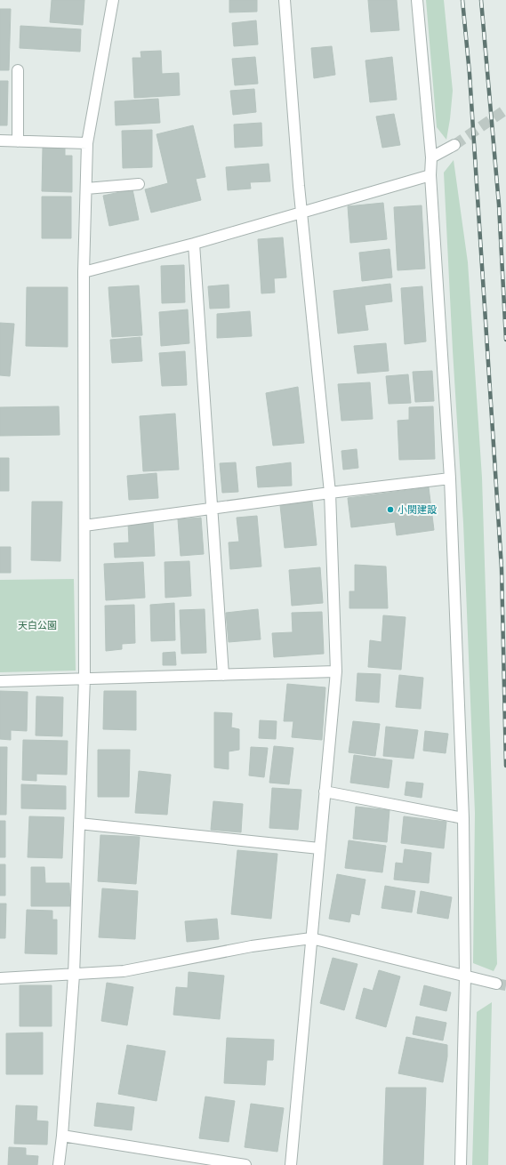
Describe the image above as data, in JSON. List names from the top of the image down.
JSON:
{
  "parks": ["天白公園"],
  "places": ["小関建設"]
}
